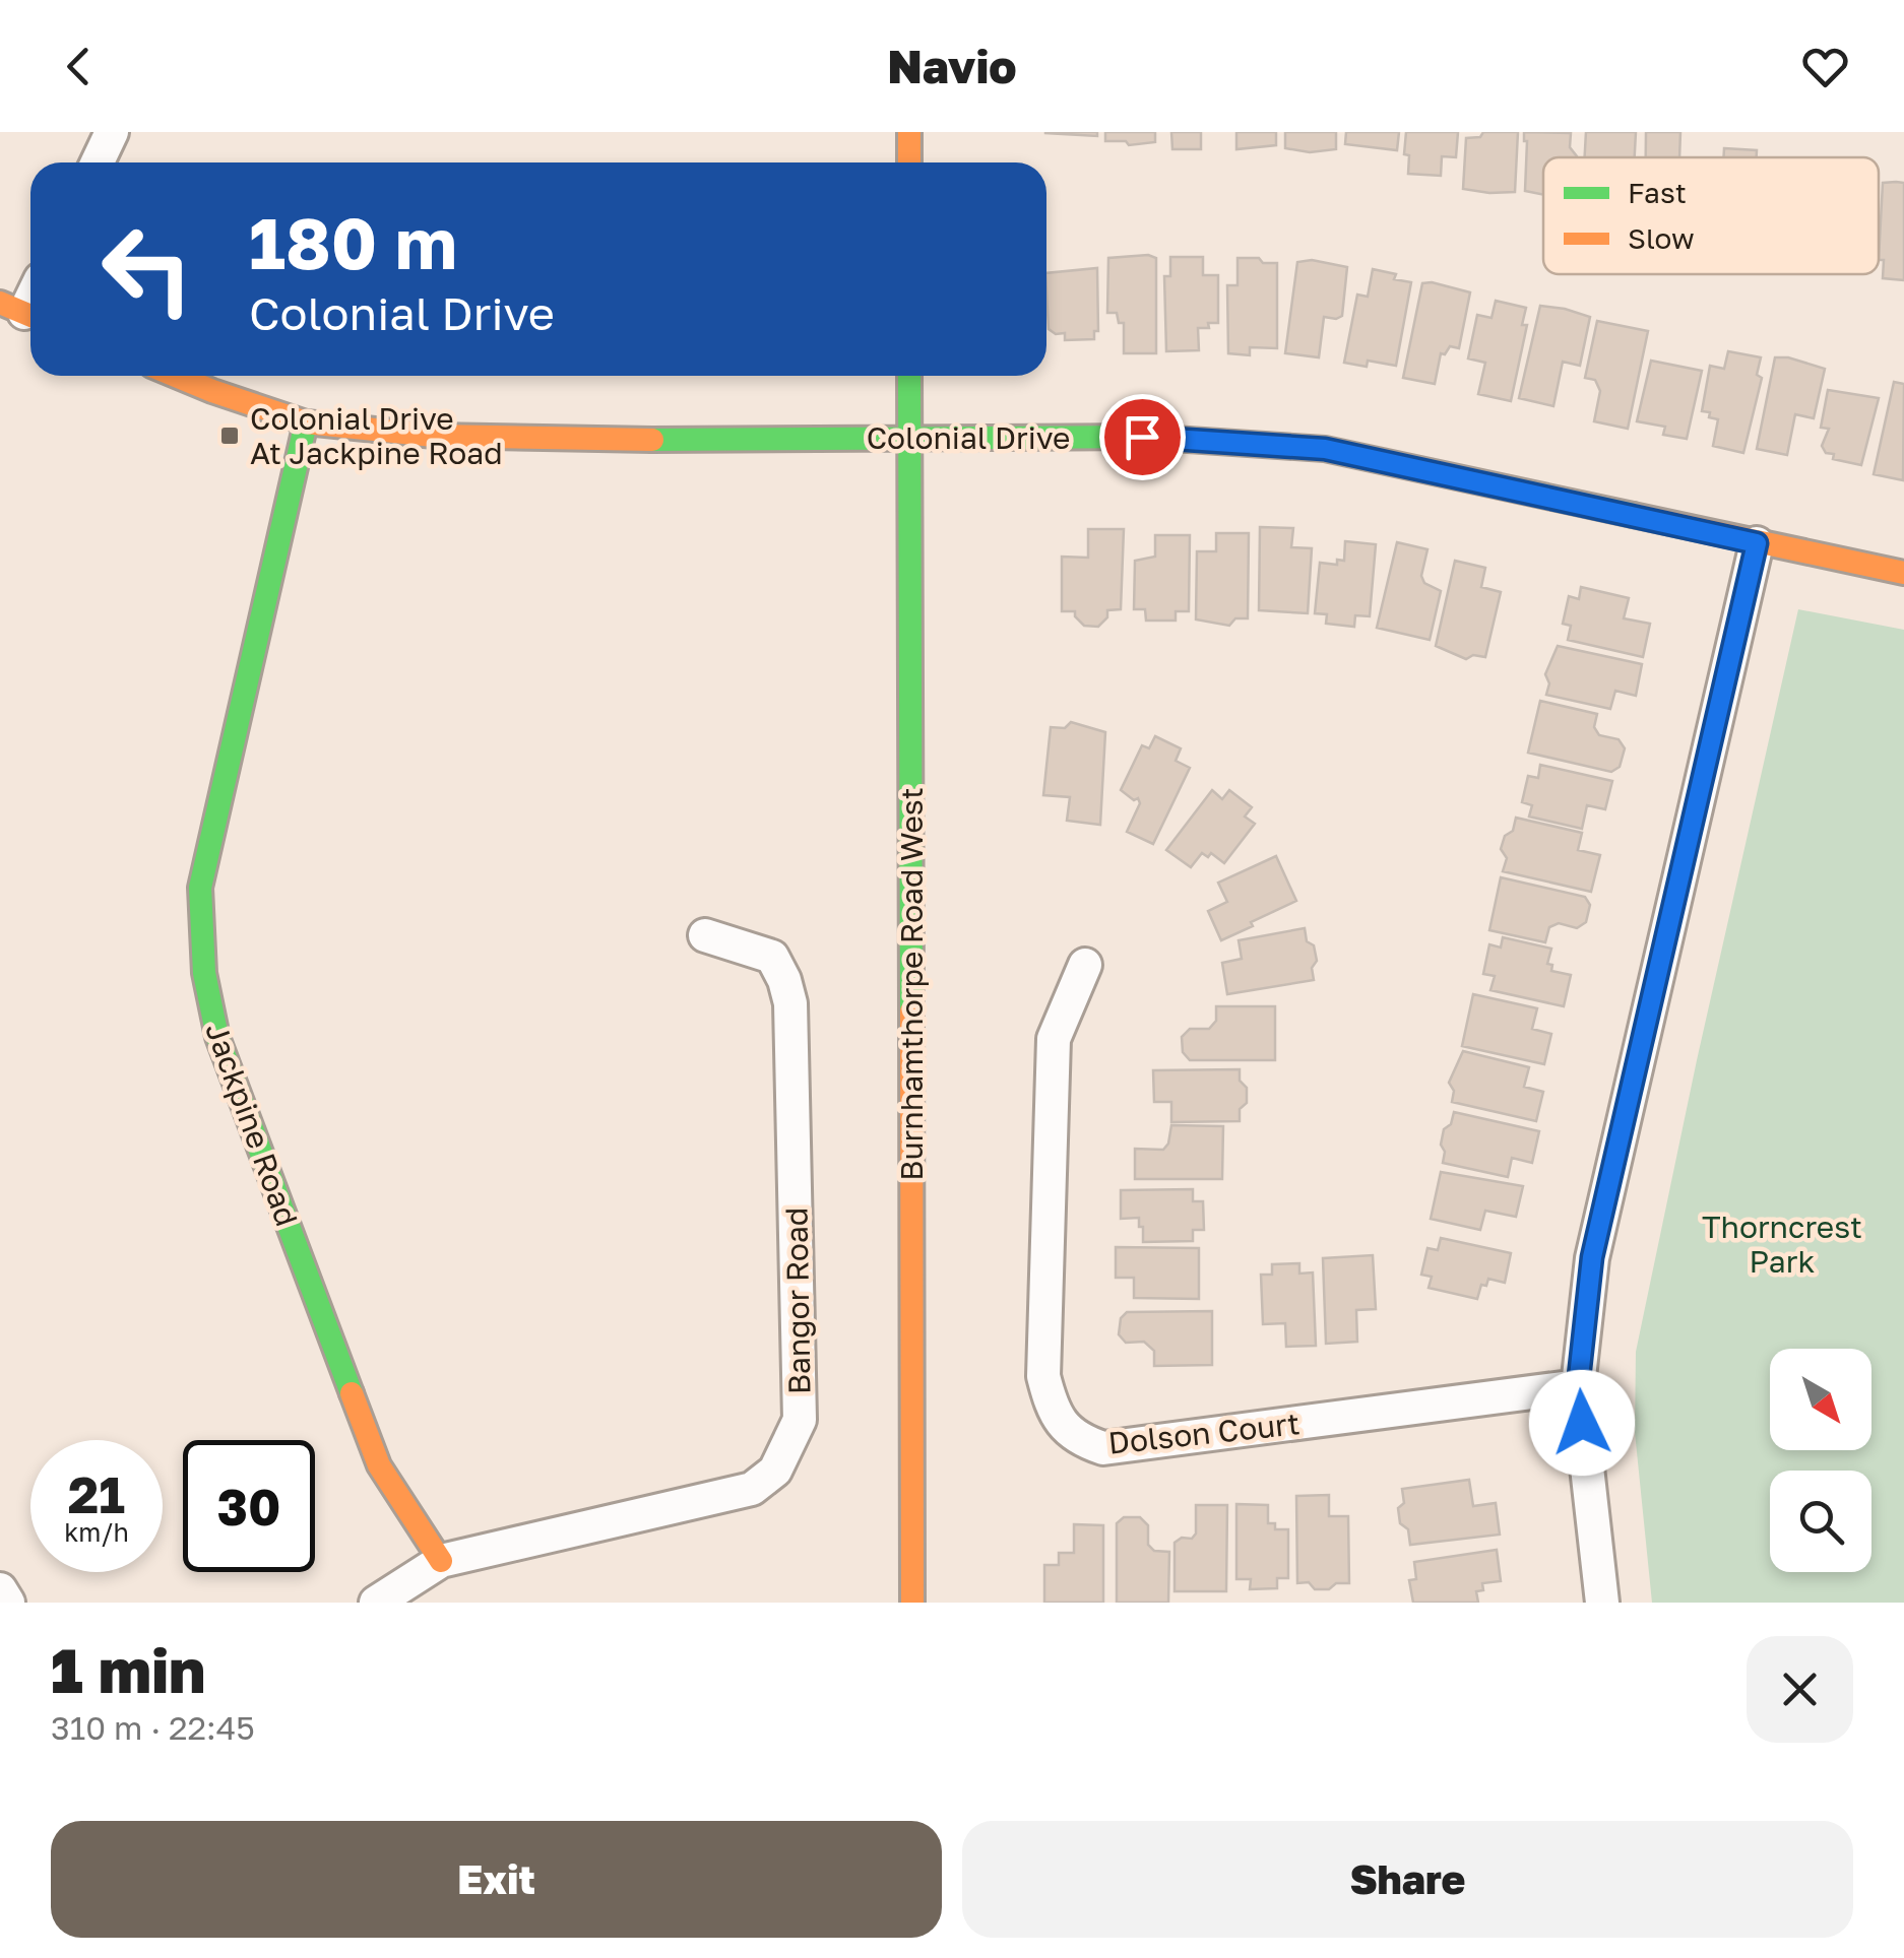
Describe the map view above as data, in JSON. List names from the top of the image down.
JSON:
{
  "streets": {
    "street": [
      "Colonial Drive",
      "Burnhamthorpe Road West",
      "Jackpine Road",
      "Bangor Road",
      "Dolson Court"
    ]
  },
  "crossings": [
    ["Colonial Drive", "Burnhamthorpe Road West"],
    ["Colonial Drive", "Jackpine Road"],
    ["Jackpine Road", "Bangor Road"]
  ],
  "parks": ["Thorncrest Park"],
  "places": {
    "transit": ["Colonial Drive At Jackpine Road"]
  },
  "legend": ["Fast", "Slow"],
  "north": "bottom right",
  "page": {
    "header": "Navio",
    "turn": ["180 m", "Colonial Drive"],
    "speed": "21 km/h",
    "limit": "30",
    "heading": ["1 min", "310 m · 22:45"],
    "buttons": ["Exit", "Share"]
  }
}
